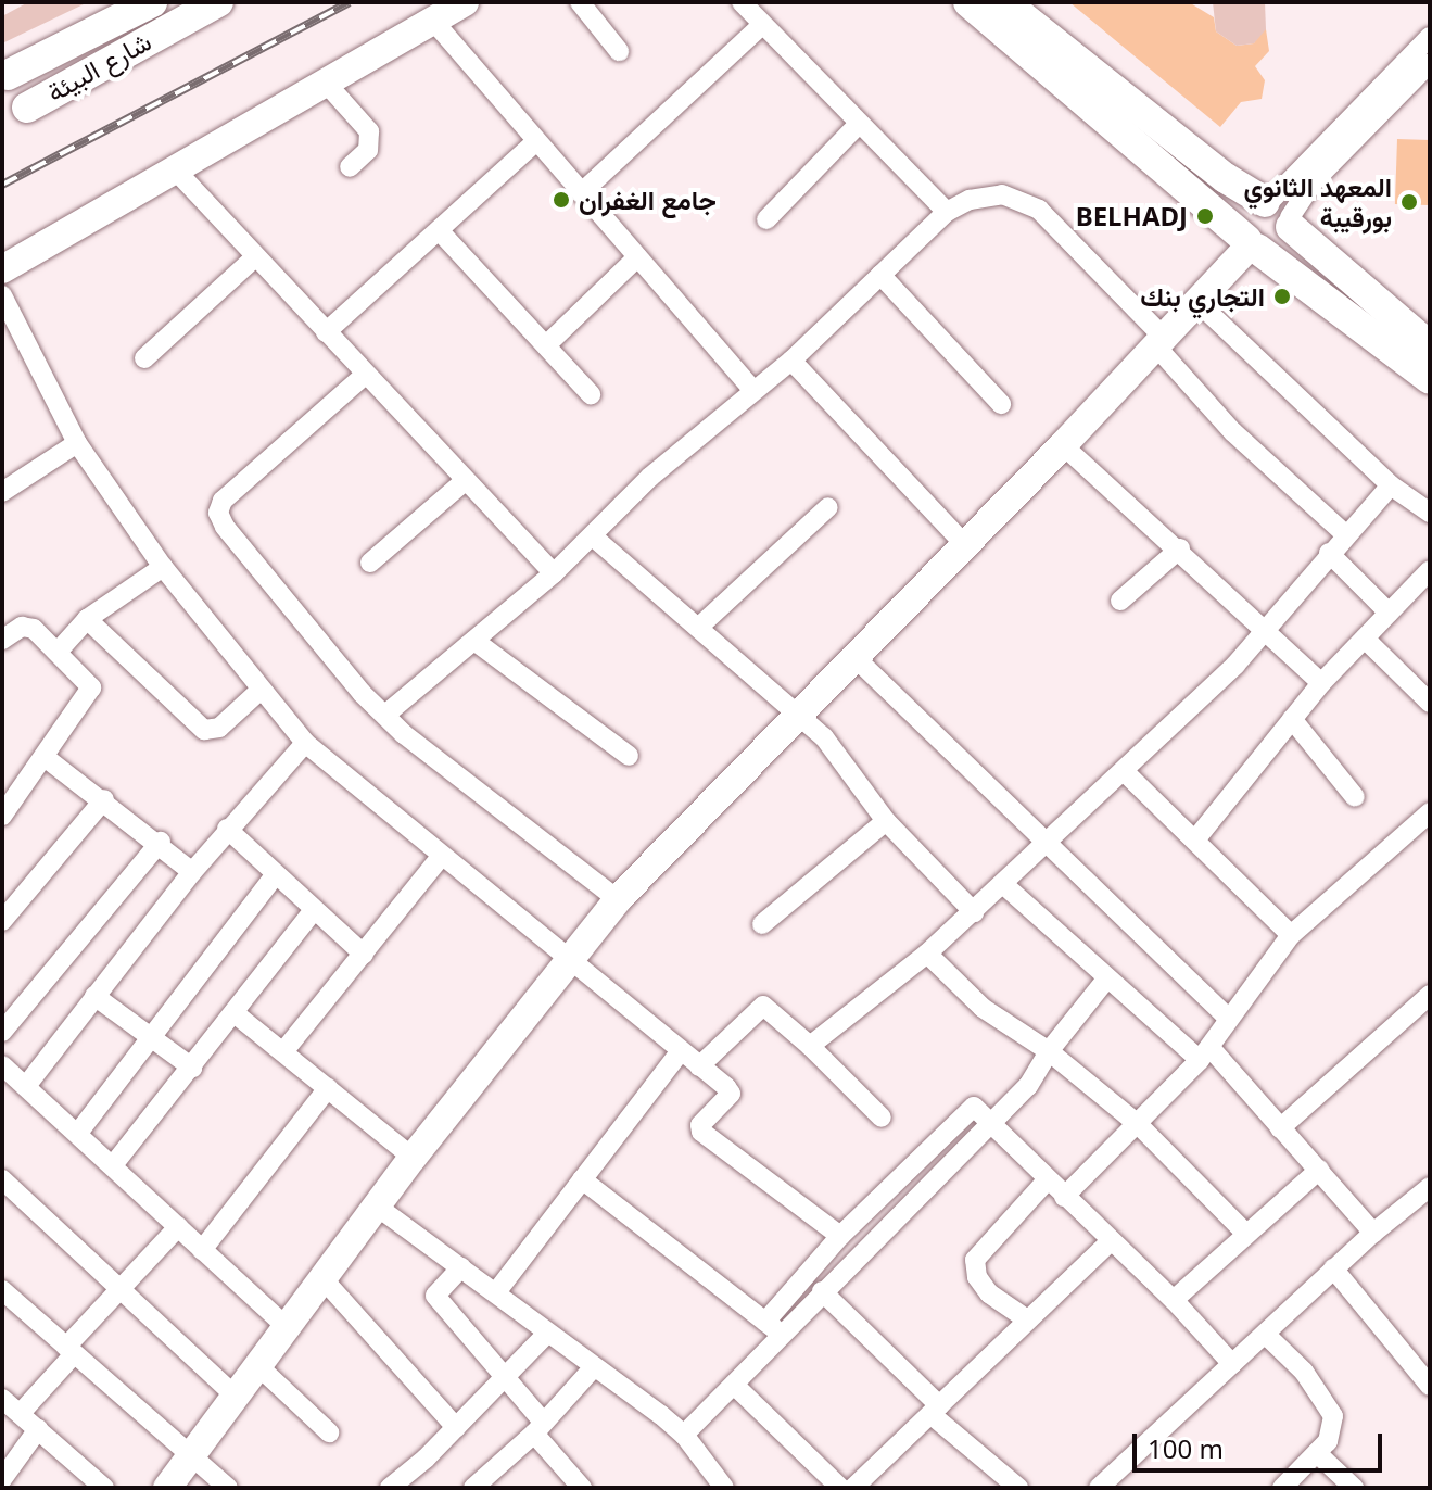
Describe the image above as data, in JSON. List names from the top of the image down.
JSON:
{
  "streets": {
    "main road": ["شارع البيئة"]
  },
  "places": [
    "جامع الغفران",
    "المعهد الثانوي بورقيبة",
    "BELHADJ",
    "التجاري بنك"
  ],
  "scale_bar": "100 m"
}
